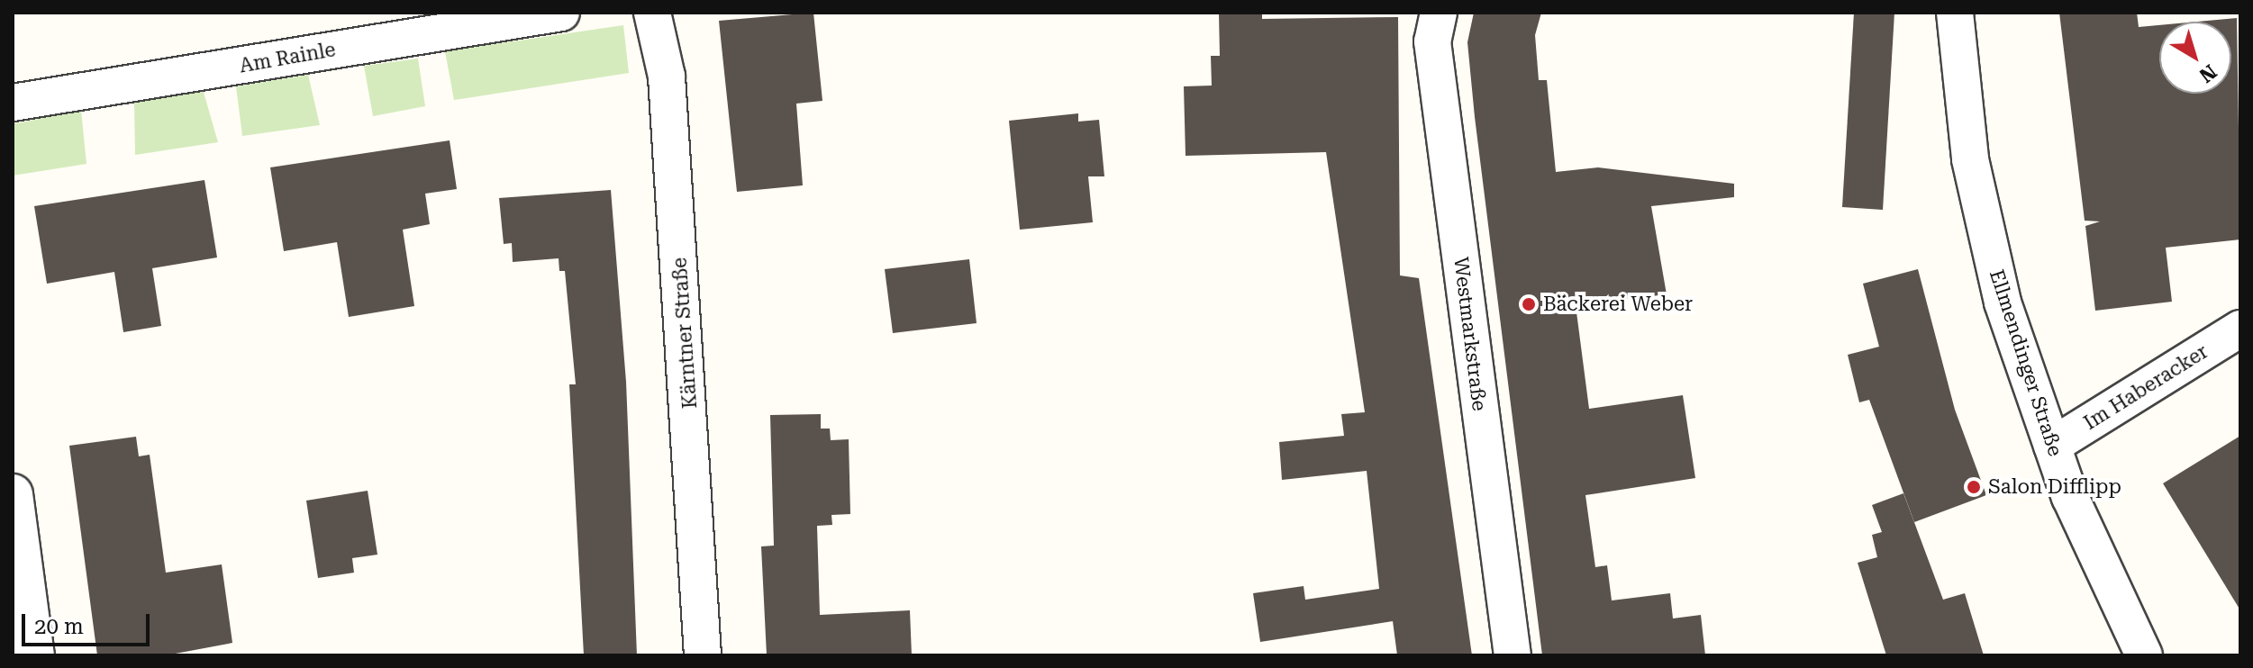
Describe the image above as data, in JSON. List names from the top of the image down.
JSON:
{
  "streets": {
    "street": [
      "Am Rainle",
      "Kärntner Straße",
      "Westmarkstraße",
      "Ellmendinger Straße",
      "Im Haberacker"
    ]
  },
  "crossings": [
    ["Ellmendinger Straße", "Im Haberacker"]
  ],
  "places": ["Bäckerei Weber", "Salon Difflipp"],
  "scale_bar": "20 m",
  "north": "bottom right"
}
